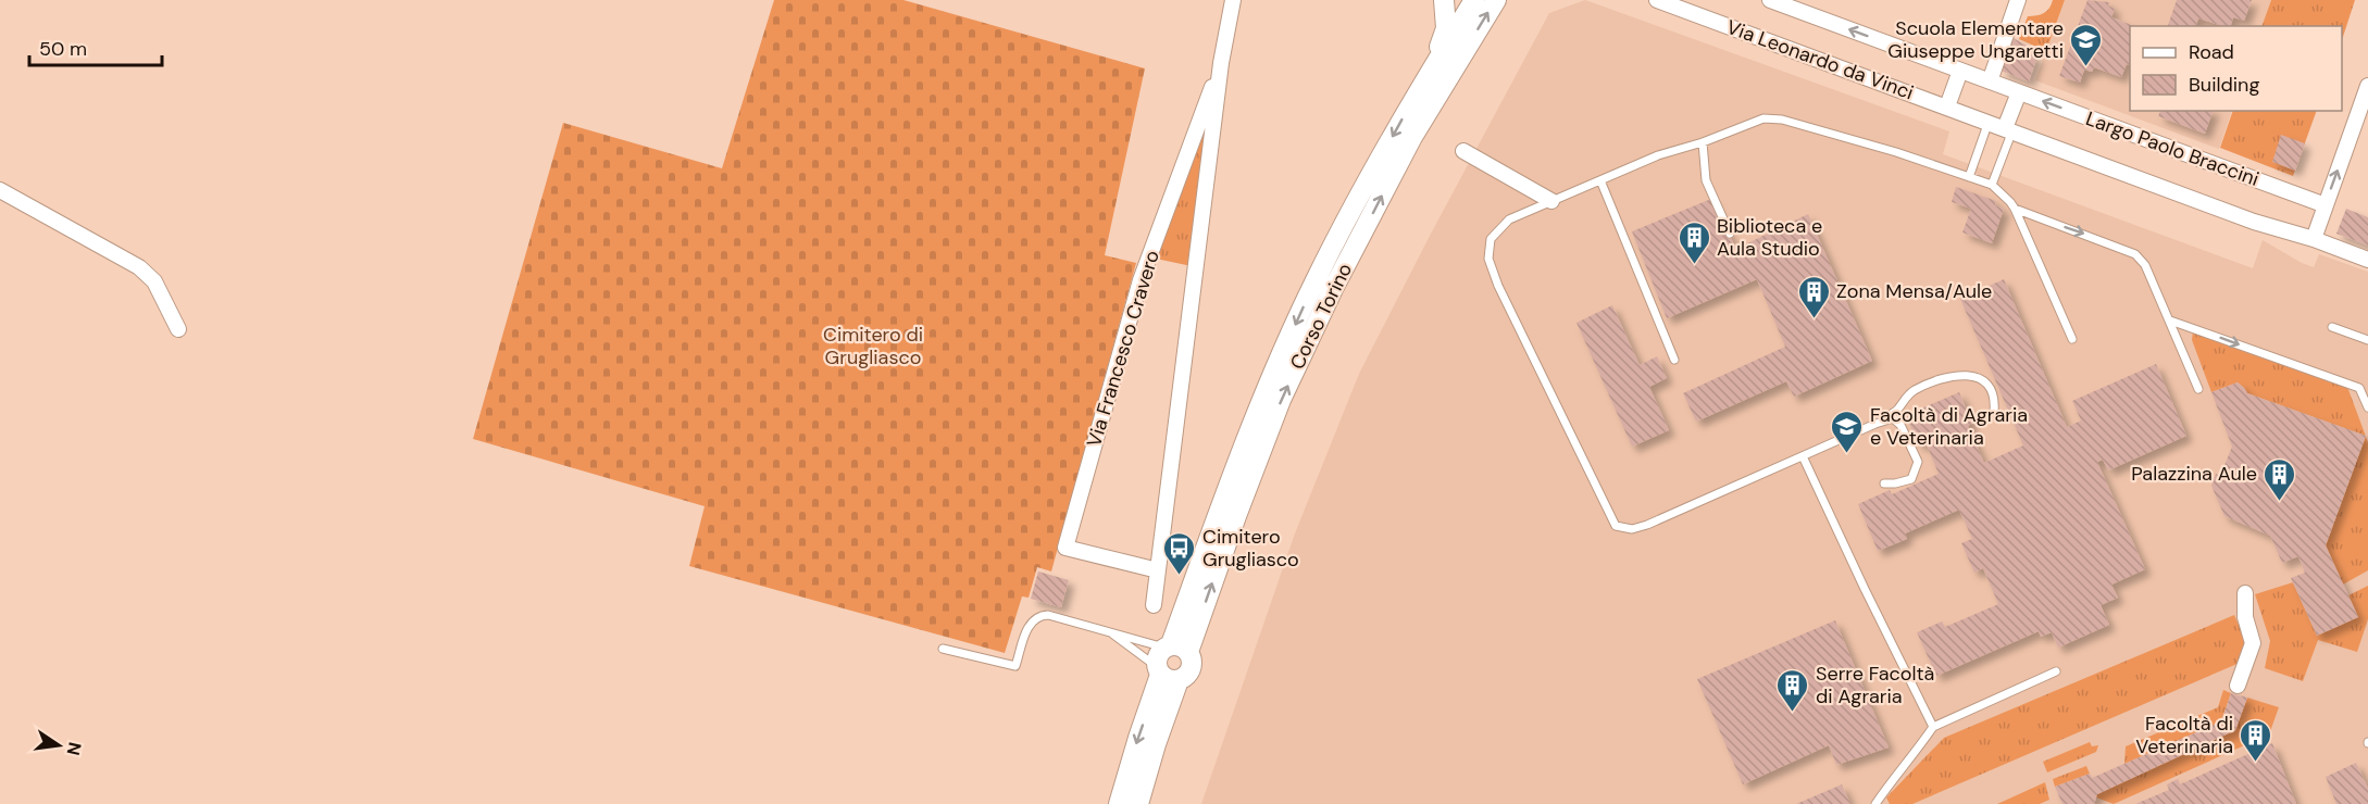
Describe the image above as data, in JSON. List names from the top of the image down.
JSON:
{
  "streets": {
    "street": [
      "Via Leonardo da Vinci",
      "Largo Paolo Braccini",
      "Corso Torino",
      "Via Francesco Cravero"
    ]
  },
  "crossings": [
    ["Via Leonardo da Vinci", "Largo Paolo Braccini"]
  ],
  "parks": ["Cimitero di Grugliasco"],
  "places": {
    "school or university": ["Scuola Elementare Giuseppe Ungaretti", "Facoltà di Agraria e Veterinaria"],
    "building": [
      "Biblioteca e Aula Studio",
      "Zona Mensa/Aule",
      "Palazzina Aule",
      "Serre Facoltà di Agraria",
      "Facoltà di Veterinaria"
    ],
    "bus stop": ["Cimitero Grugliasco"]
  },
  "legend": ["Road", "Building"],
  "scale_bar": "50 m",
  "north": "right"
}
